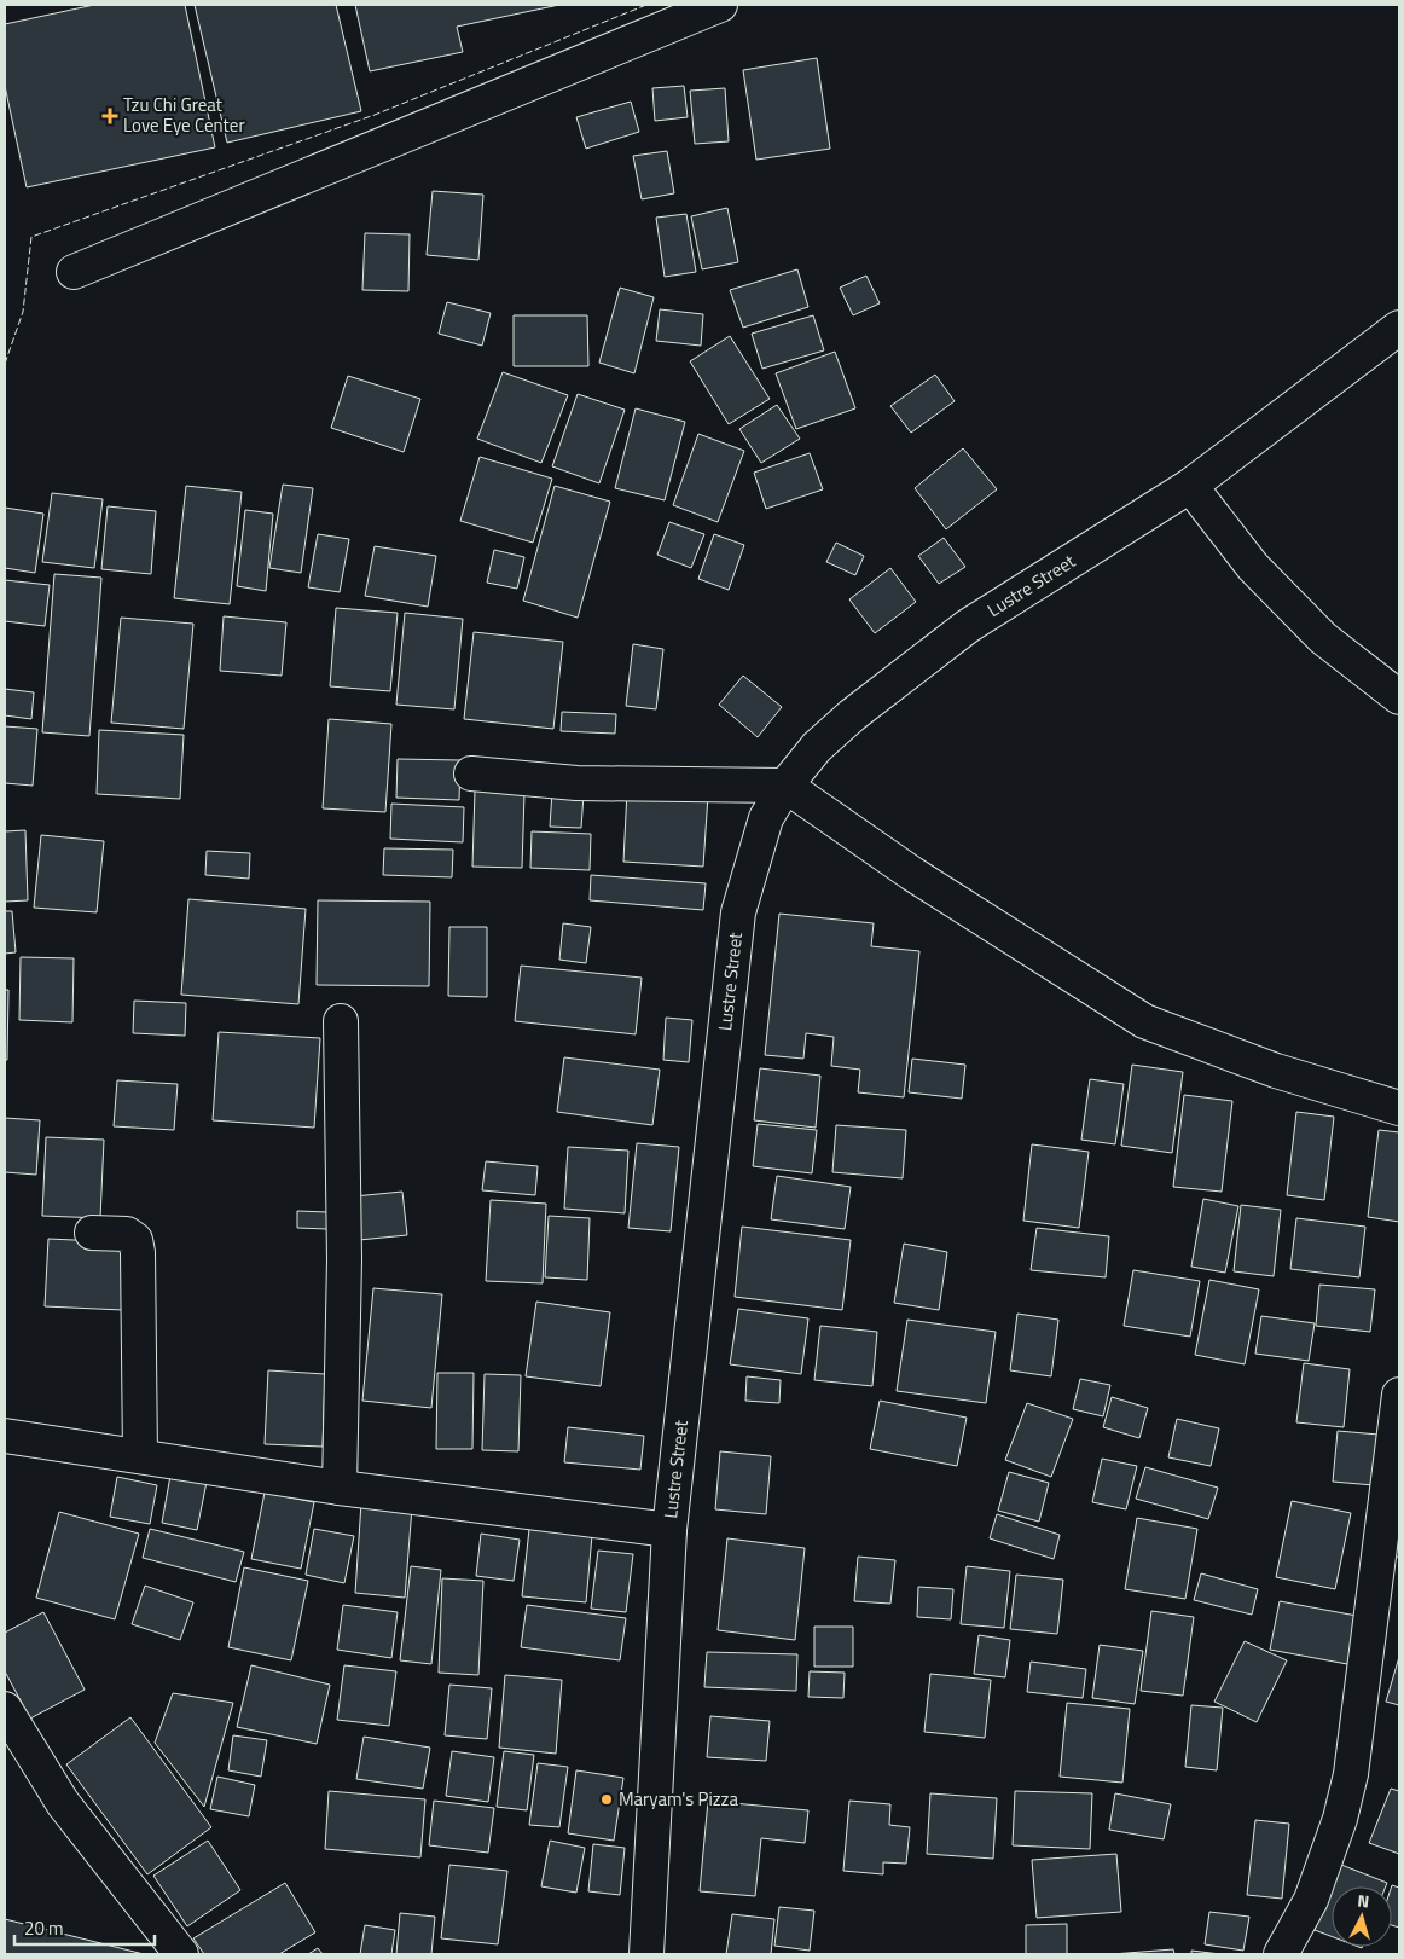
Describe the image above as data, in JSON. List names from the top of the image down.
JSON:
{
  "streets": {
    "street": ["Lustre Street"]
  },
  "places": {
    "health": ["Tzu Chi Great Love Eye Center"],
    "other": ["Maryam's Pizza"]
  },
  "scale_bar": "20 m",
  "north": "top"
}
